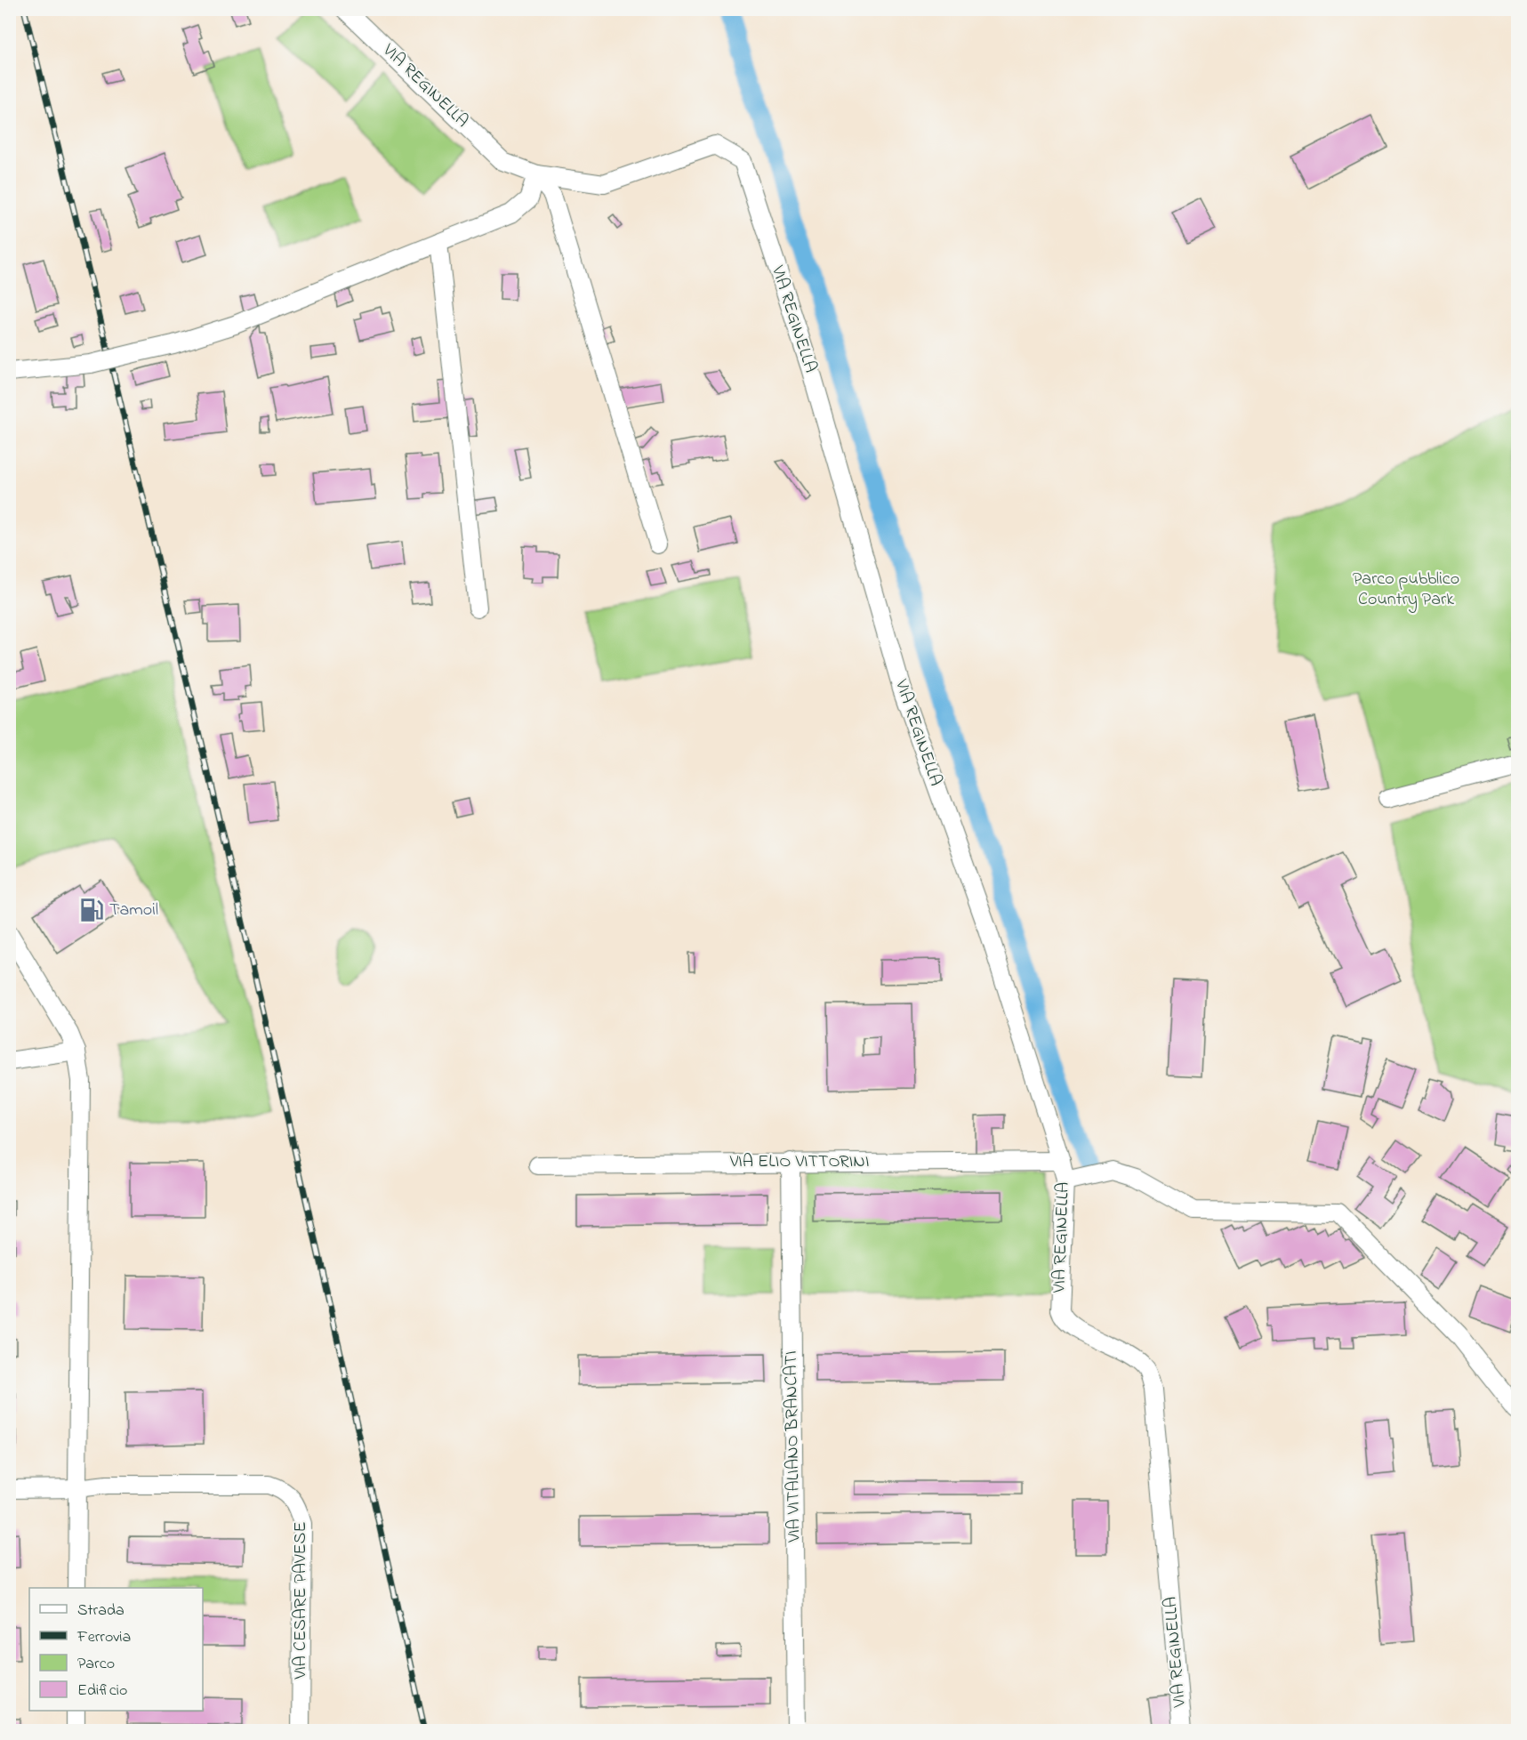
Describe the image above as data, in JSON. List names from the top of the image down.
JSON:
{
  "streets": {
    "street": [
      "VIA REGINELLA",
      "VIA ELIO VITTORINI",
      "VIA VITALIANO BRANCATI",
      "VIA CESARE PAVESE"
    ]
  },
  "crossings": [
    ["VIA REGINELLA", "VIA ELIO VITTORINI"],
    ["VIA ELIO VITTORINI", "VIA VITALIANO BRANCATI"]
  ],
  "parks": ["Parco pubblico Country Park"],
  "places": {
    "fuel station": ["Tamoil"]
  },
  "legend": [
    "Strada",
    "Ferrovia",
    "Parco",
    "Edificio"
  ]
}
